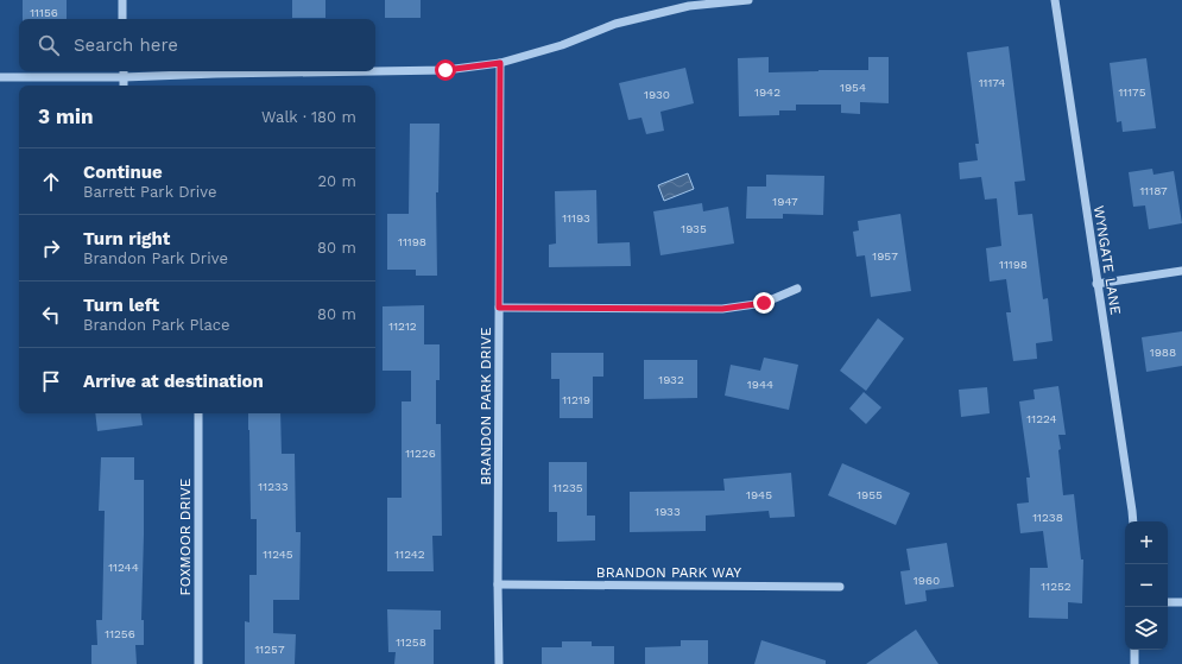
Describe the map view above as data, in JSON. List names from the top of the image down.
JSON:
{
  "streets": {
    "street": [
      "WYNGATE LANE",
      "BRANDON PARK DRIVE",
      "FOXMOOR DRIVE",
      "BRANDON PARK WAY"
    ]
  },
  "crossings": [
    ["BRANDON PARK DRIVE", "BRANDON PARK WAY"]
  ],
  "house_numbers": [
    "11156",
    "11174",
    "1954",
    "1942",
    "11175",
    "1930",
    "11187",
    "1947",
    "11193",
    "1935",
    "11198",
    "1957",
    "11198",
    "11212",
    "1988",
    "1932",
    "1944",
    "11219",
    "11224",
    "11226",
    "11233",
    "11235",
    "1945",
    "1955",
    "1933",
    "11238",
    "11245",
    "11242",
    "11244",
    "1960",
    "11252",
    "11256",
    "11258",
    "11257"
  ],
  "page": {
    "search": "Search here",
    "heading": ["3 min", "Walk · 180 m"],
    "list": [
      ["Continue", "Barrett Park Drive", "20 m"],
      ["Turn right", "Brandon Park Drive", "80 m"],
      ["Turn left", "Brandon Park Place", "80 m"],
      "Arrive at destination"
    ],
    "map_buttons": ["+", "−"]
  }
}
